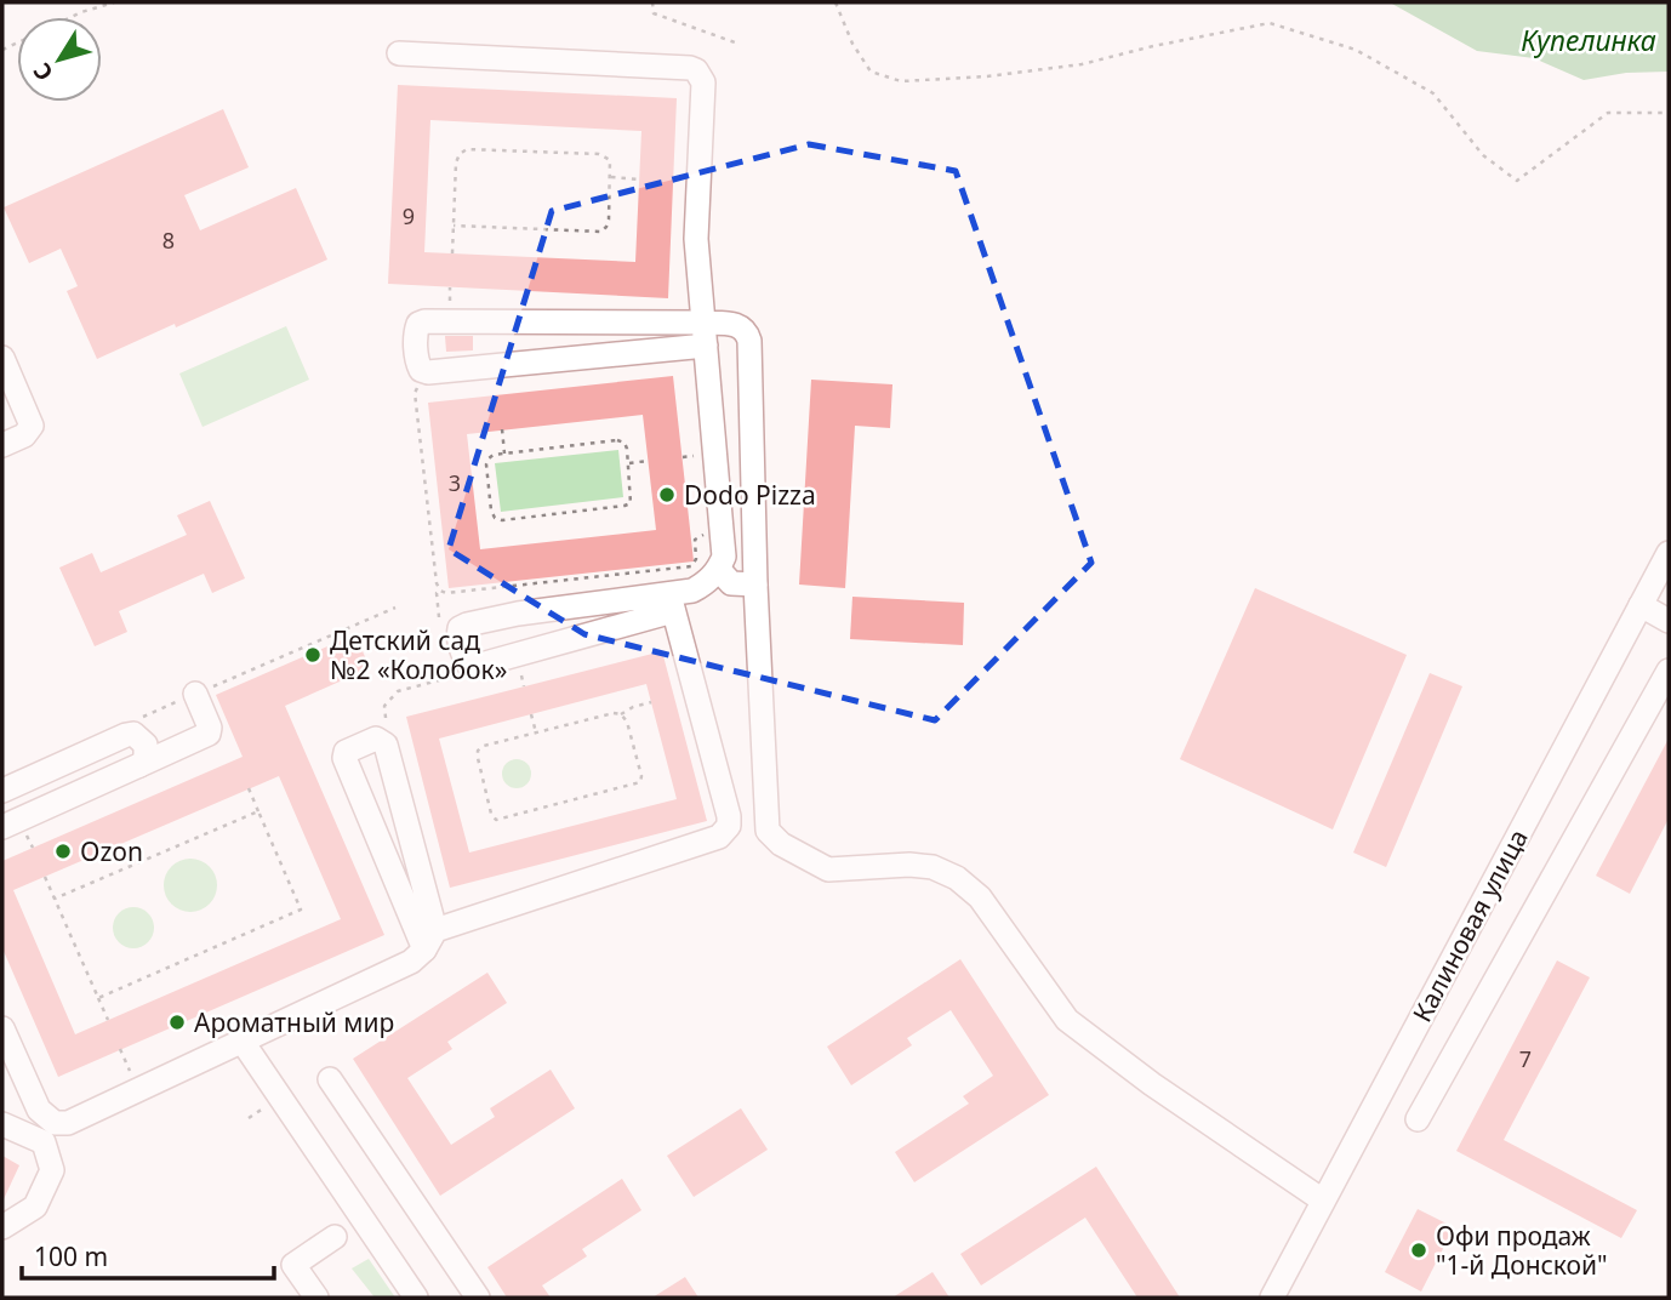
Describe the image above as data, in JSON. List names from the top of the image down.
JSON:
{
  "streets": {
    "street": ["Калиновая улица"]
  },
  "water": ["Купелинка"],
  "places": [
    "Dodo Pizza",
    "Детский сад №2 «Колобок»",
    "Ozon",
    "Ароматный мир",
    "Офи продаж \"1-й Донской\""
  ],
  "house_numbers": [
    "9",
    "8",
    "3",
    "7"
  ],
  "scale_bar": "100 m",
  "north": "bottom left"
}
